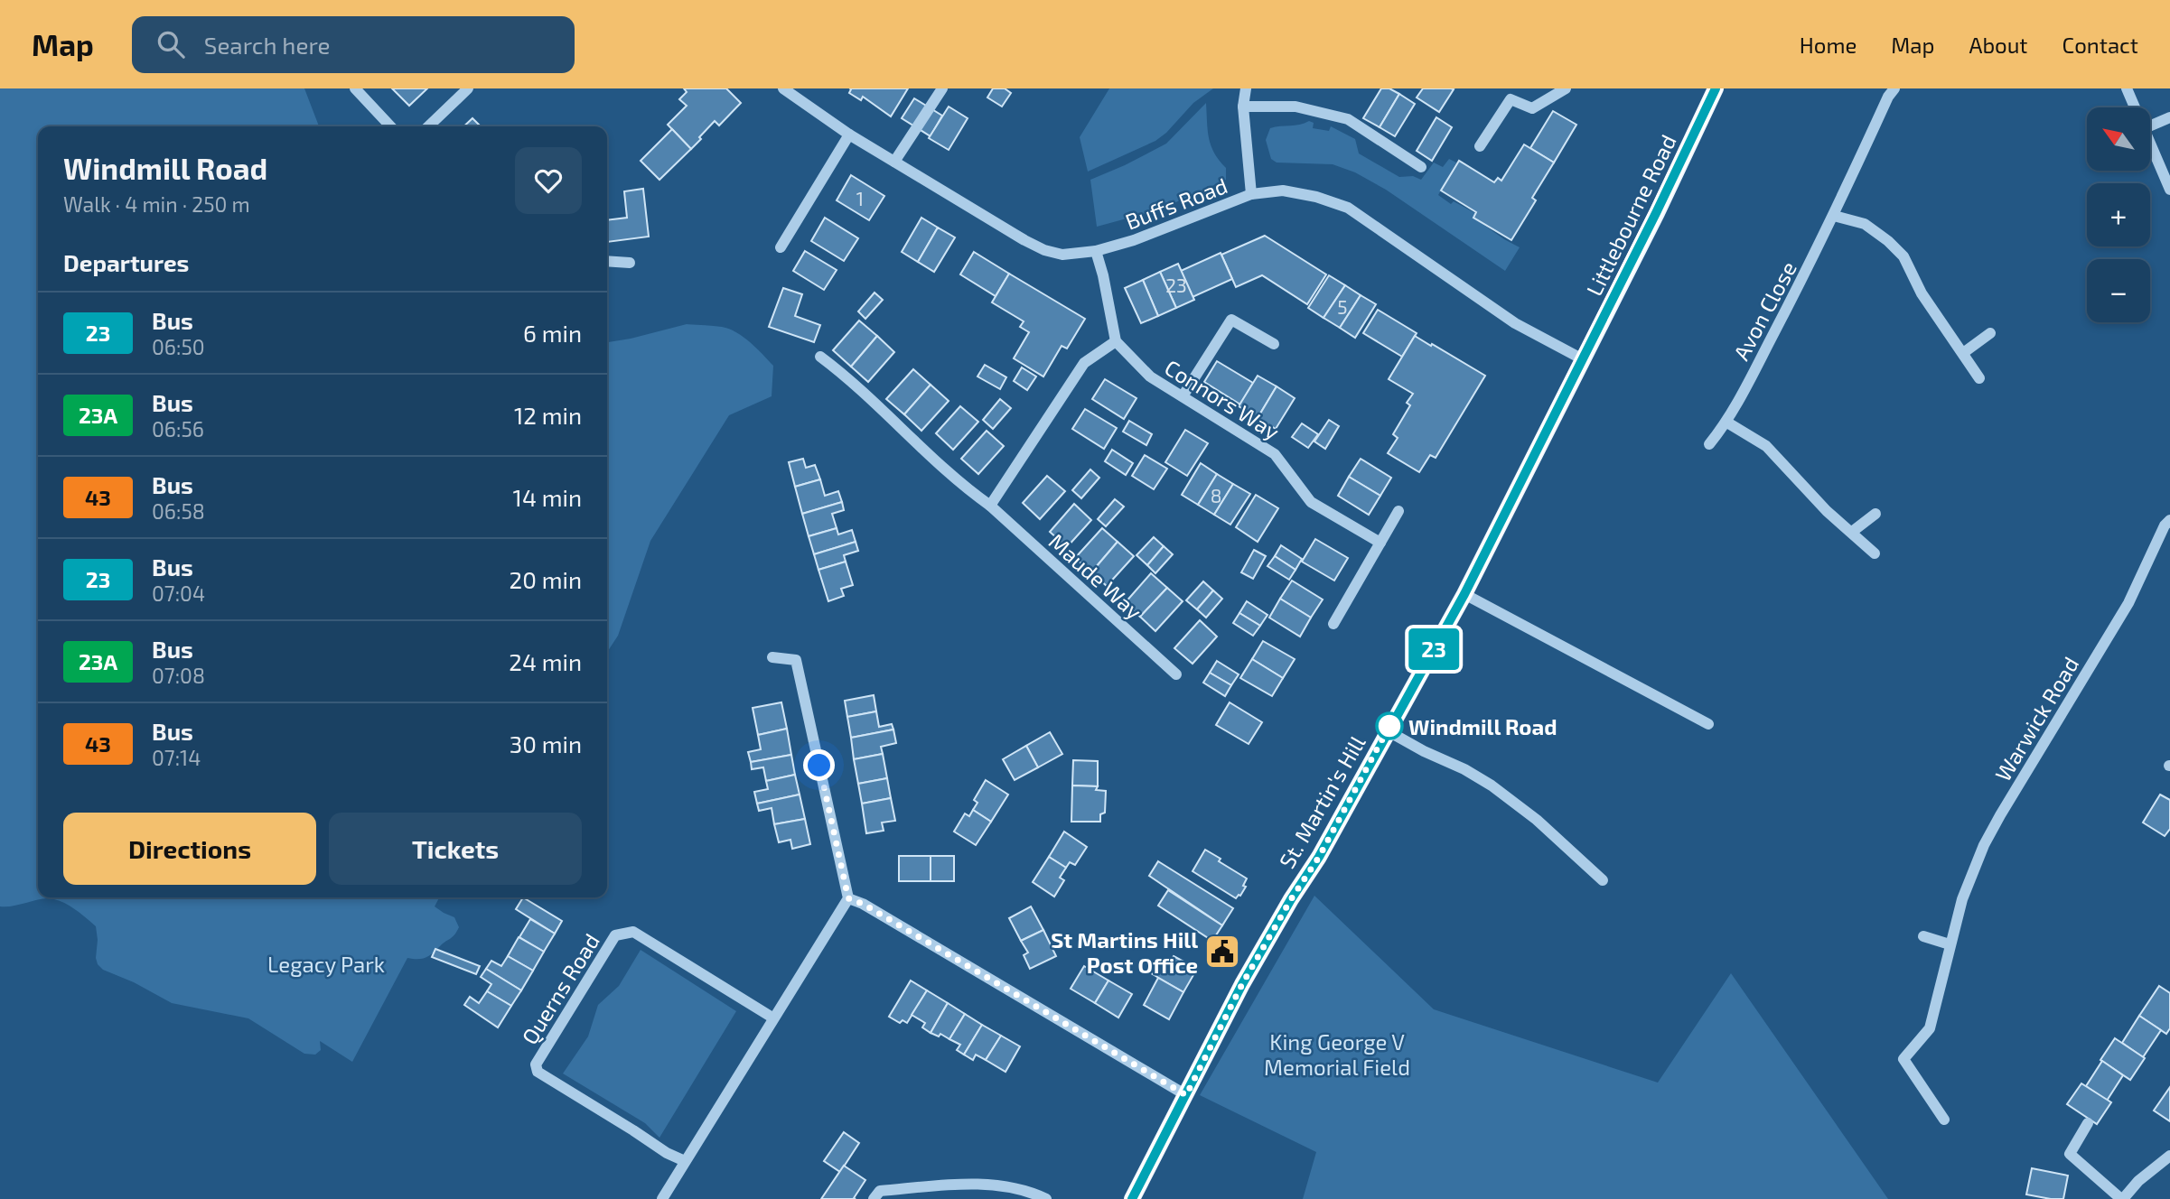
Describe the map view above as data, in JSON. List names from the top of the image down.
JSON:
{
  "streets": {
    "main road": ["Littlebourne Road", "St. Martin's Hill"],
    "street": [
      "Buffs Road",
      "Avon Close",
      "Connors Way",
      "Maude Way",
      "Warwick Road",
      "Querns Road"
    ]
  },
  "crossings": [
    ["Buffs Road", "Littlebourne Road"],
    ["Buffs Road", "St. Martin's Hill"],
    ["Littlebourne Road", "St. Martin's Hill"]
  ],
  "parks": ["Legacy Park", "King George V Memorial Field"],
  "places": {
    "other": ["Windmill Road"],
    "public building": ["St Martins Hill Post Office"]
  },
  "lines": ["bus line 23"],
  "house_numbers": [
    "1",
    "23",
    "5",
    "8"
  ],
  "north": "top left",
  "page": {
    "header": "Map",
    "search": "Search here",
    "nav": [
      "Home",
      "Map",
      "About",
      "Contact"
    ],
    "on_map": "23",
    "map_buttons": ["+", "−"],
    "heading": [
      ["Windmill Road", "Walk · 4 min · 250 m"],
      "Departures"
    ],
    "list": [
      {
        "mark": "23",
        "name": "Bus",
        "note": "06:50",
        "value": "6 min"
      },
      {
        "mark": "23A",
        "name": "Bus",
        "note": "06:56",
        "value": "12 min"
      },
      {
        "mark": "43",
        "name": "Bus",
        "note": "06:58",
        "value": "14 min"
      },
      {
        "mark": "23",
        "name": "Bus",
        "note": "07:04",
        "value": "20 min"
      },
      {
        "mark": "23A",
        "name": "Bus",
        "note": "07:08",
        "value": "24 min"
      },
      {
        "mark": "43",
        "name": "Bus",
        "note": "07:14",
        "value": "30 min"
      }
    ],
    "buttons": ["Directions", "Tickets"]
  }
}
